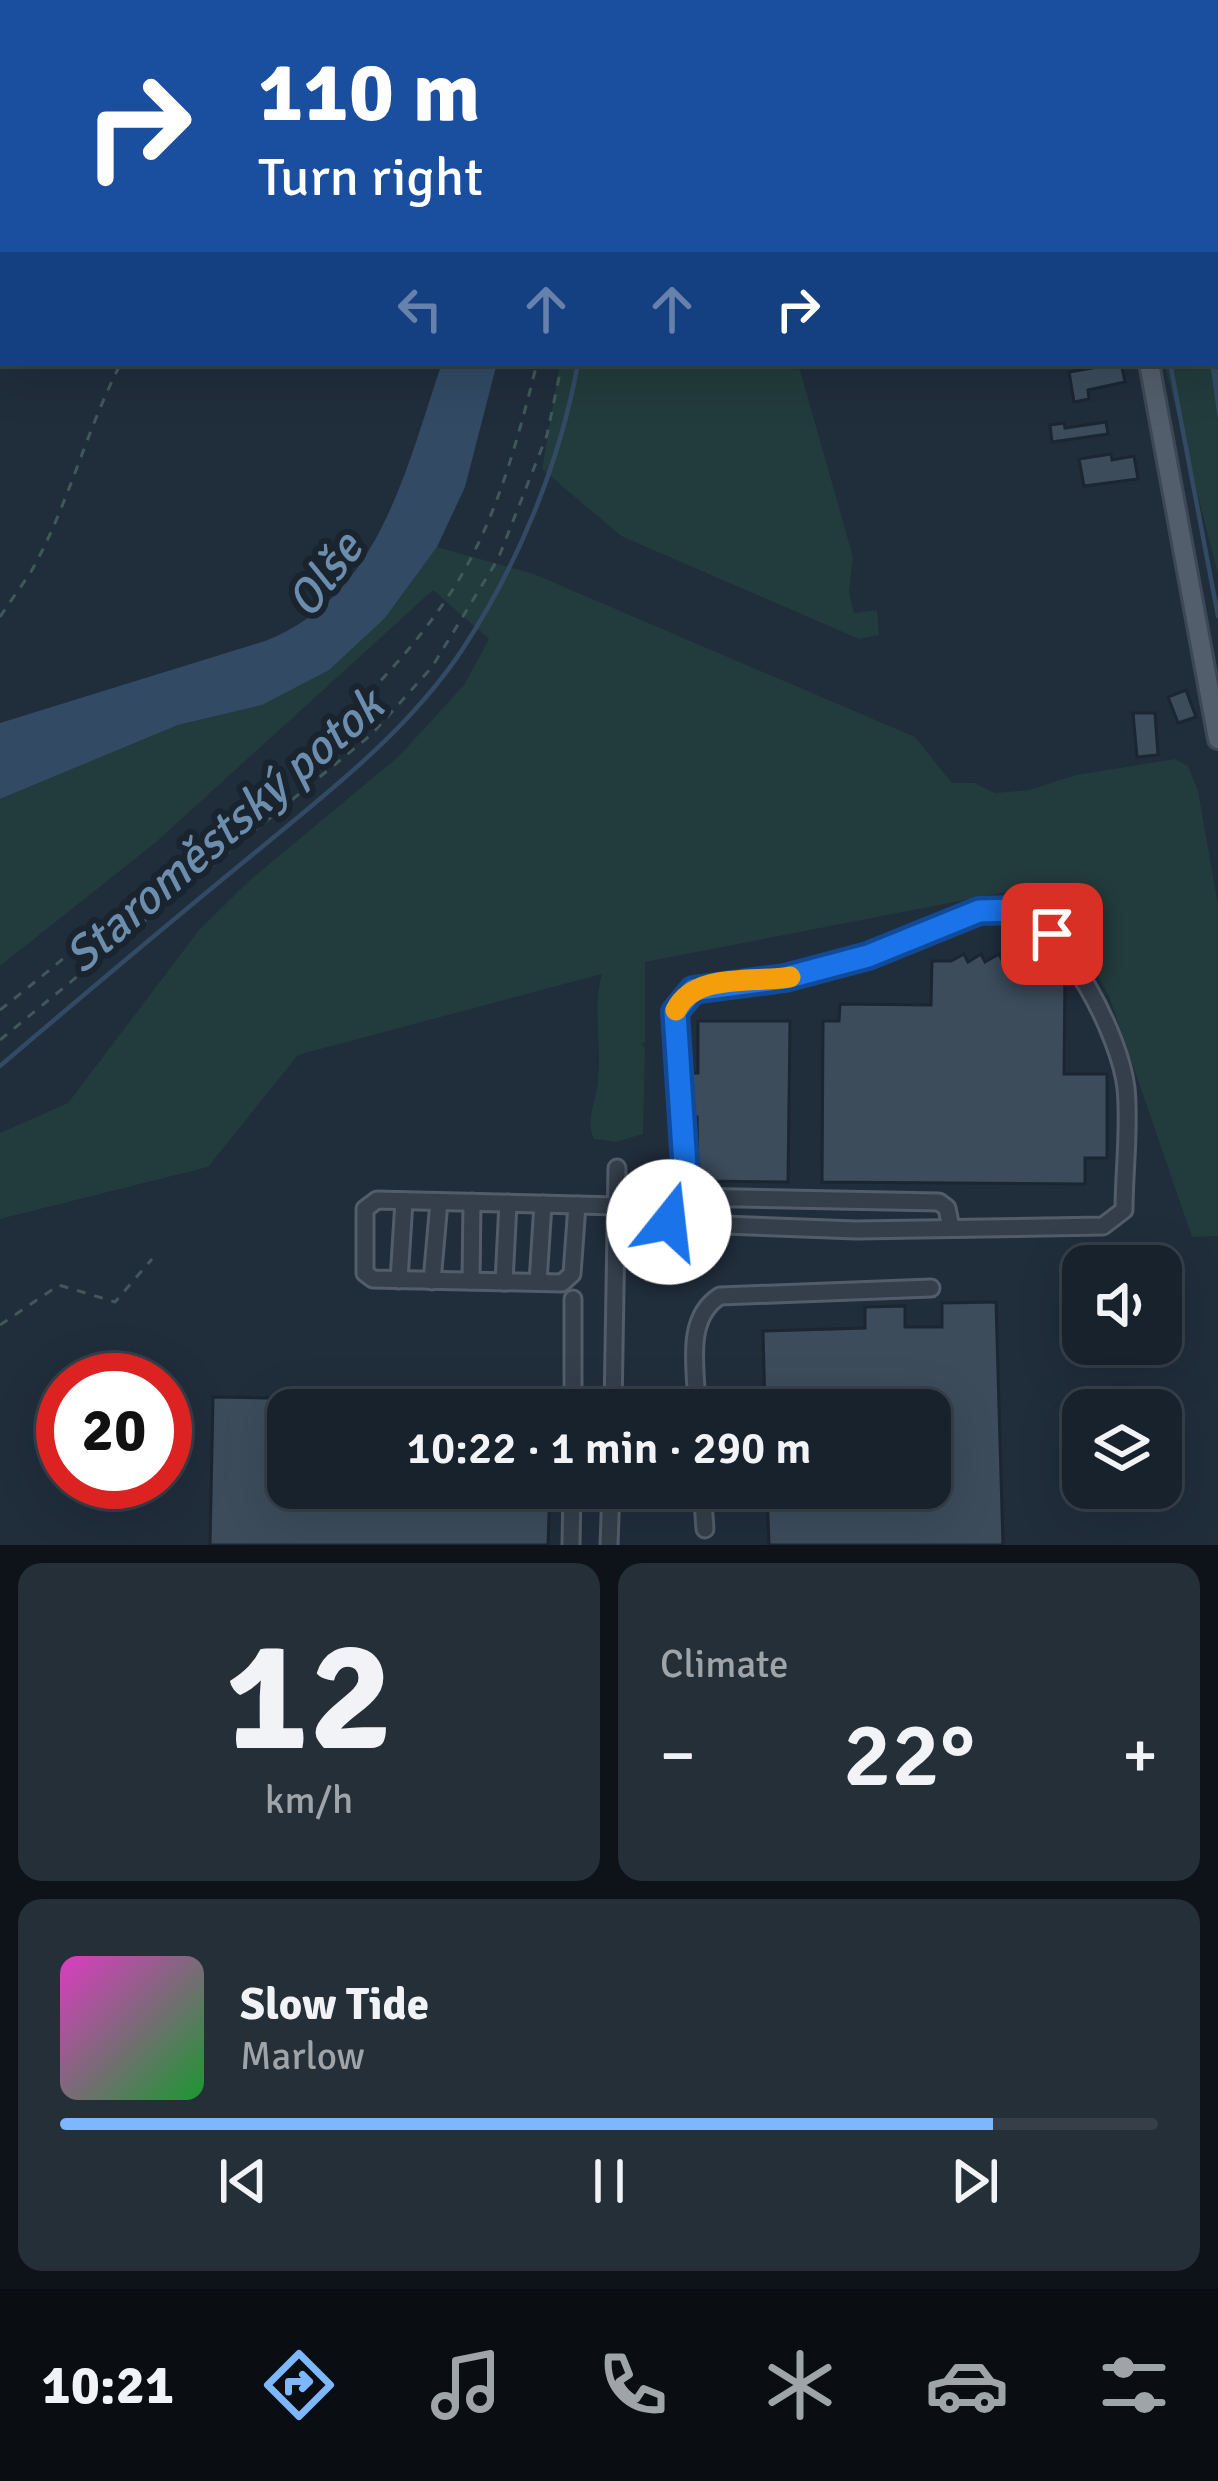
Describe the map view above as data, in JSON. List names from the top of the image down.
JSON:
{
  "water": ["Olše", "Staroměstský potok"],
  "page": {
    "turn": ["110 m", "Turn right"],
    "limit": "20",
    "trip": "10:22 · 1 min · 290 m",
    "tile": [
      ["12", "km/h"],
      "Climate"
    ],
    "heat": ["−", "22°", "+"],
    "song": ["Slow Tide", "Marlow"],
    "tabs": "10:21"
  }
}
